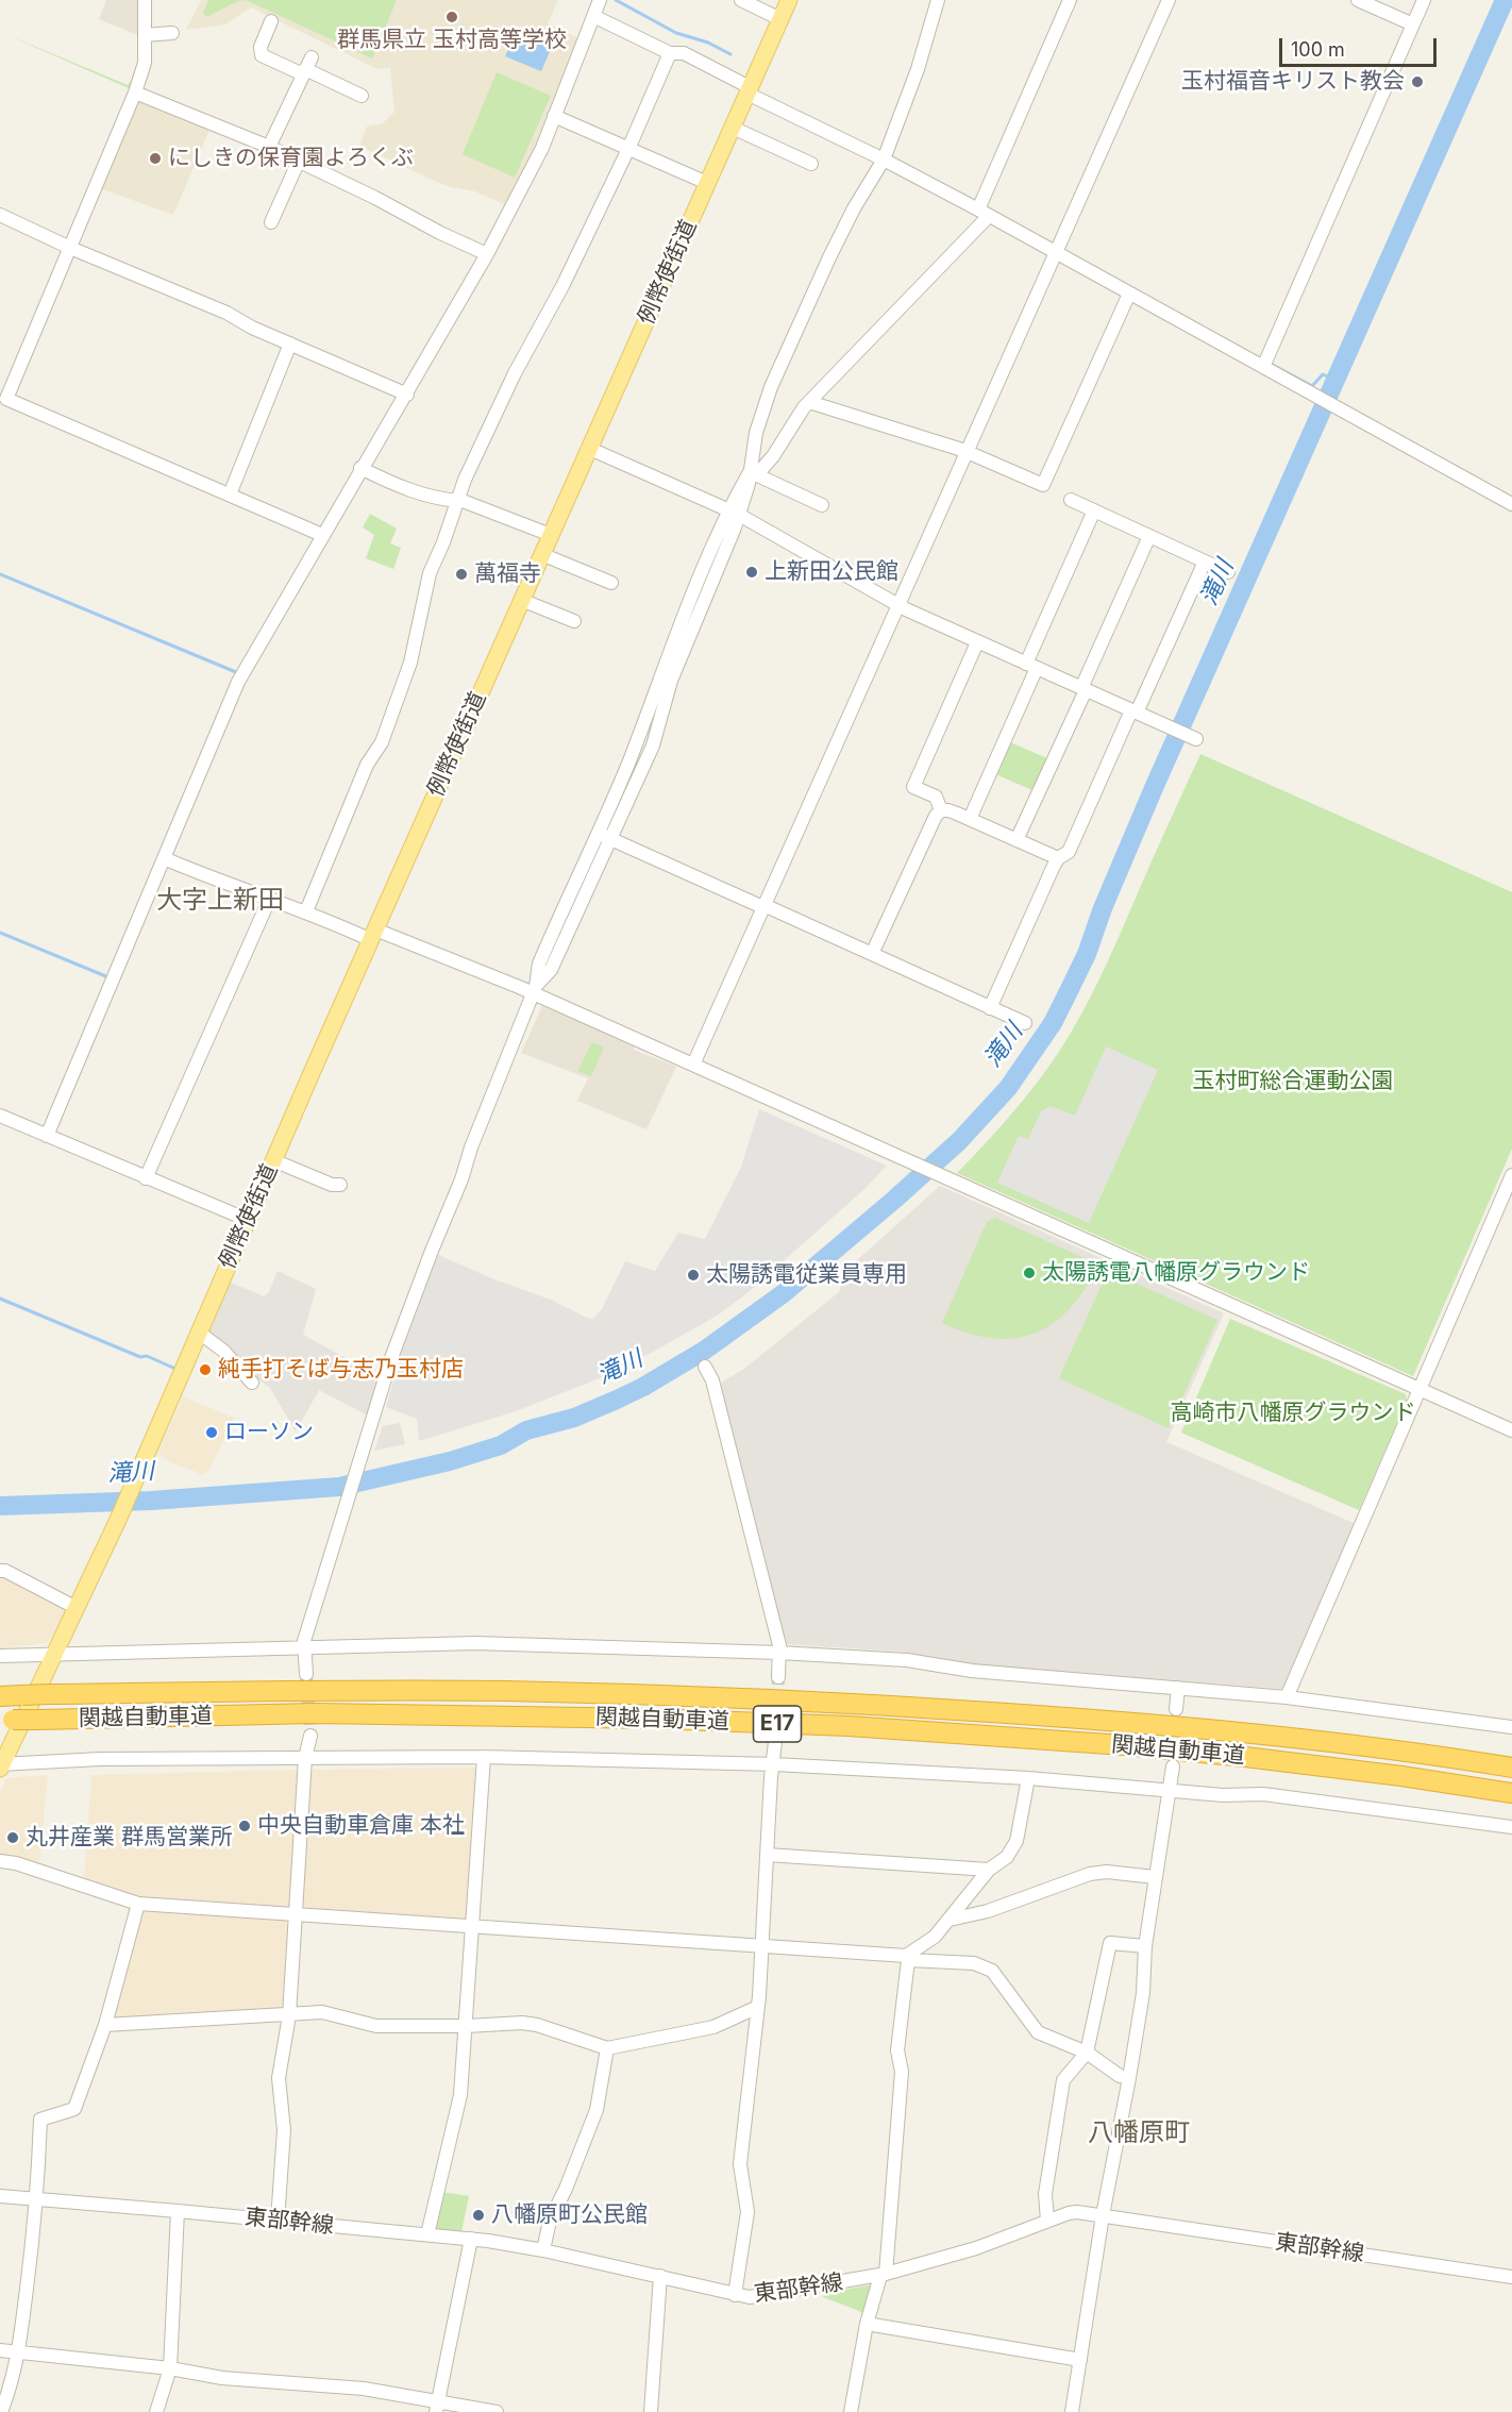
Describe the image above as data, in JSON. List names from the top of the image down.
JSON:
{
  "streets": {
    "highway": ["関越自動車道", "E17"],
    "main road": ["例幣使街道"],
    "street": ["東部幹線"]
  },
  "districts": ["大字上新田", "八幡原町"],
  "water": ["滝川"],
  "parks": ["玉村町総合運動公園", "高崎市八幡原グラウンド"],
  "places": [
    "群馬県立 玉村高等学校",
    "玉村福音キリスト教会",
    "にしきの保育園よろくぶ",
    "上新田公民館",
    "萬福寺",
    "太陽誘電八幡原グラウンド",
    "太陽誘電従業員専用",
    "純手打そば与志乃玉村店",
    "ローソン",
    "中央自動車倉庫 本社",
    "丸井産業 群馬営業所",
    "八幡原町公民館"
  ],
  "scale_bar": "100 m"
}
